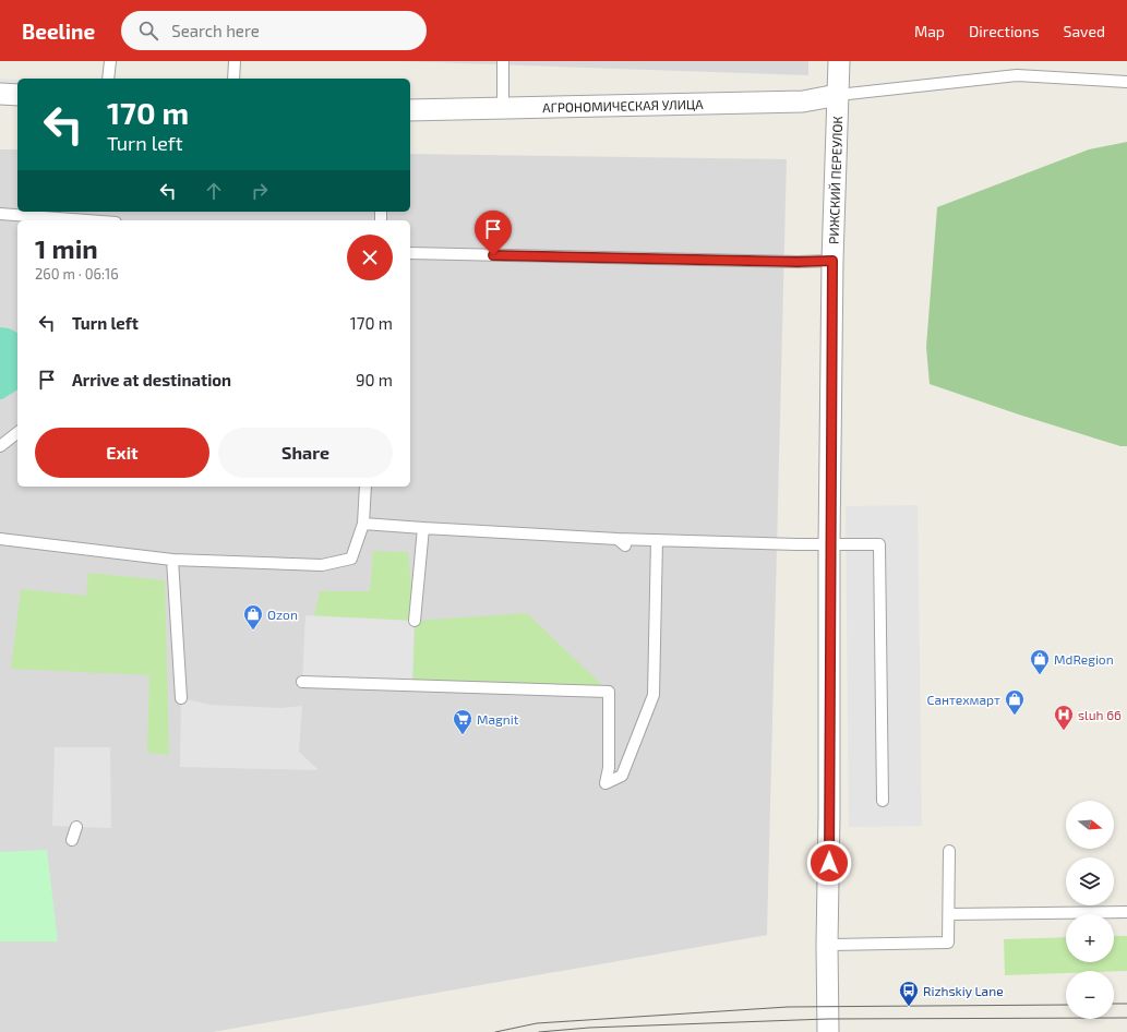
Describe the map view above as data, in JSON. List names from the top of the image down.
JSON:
{
  "streets": {
    "street": ["АГРОНОМИЧЕСКАЯ УЛИЦА", "РИЖСКИЙ ПЕРЕУЛОК"]
  },
  "crossings": [
    ["АГРОНОМИЧЕСКАЯ УЛИЦА", "РИЖСКИЙ ПЕРЕУЛОК"]
  ],
  "places": {
    "shop": ["Ozon", "MdRegion", "Сантехмарт"],
    "hospital": ["sluh 66"],
    "supermarket": ["Magnit"],
    "bus stop": ["Rizhskiy Lane"]
  },
  "north": "right",
  "page": {
    "header": "Beeline",
    "search": "Search here",
    "nav": ["Map", "Directions", "Saved"],
    "turn": ["170 m", "Turn left"],
    "heading": ["1 min", "260 m · 06:16"],
    "list": [
      {
        "name": "Turn left",
        "value": "170 m"
      },
      {
        "name": "Arrive at destination",
        "value": "90 m"
      }
    ],
    "buttons": ["Exit", "Share"],
    "map_buttons": ["+", "−"]
  }
}
